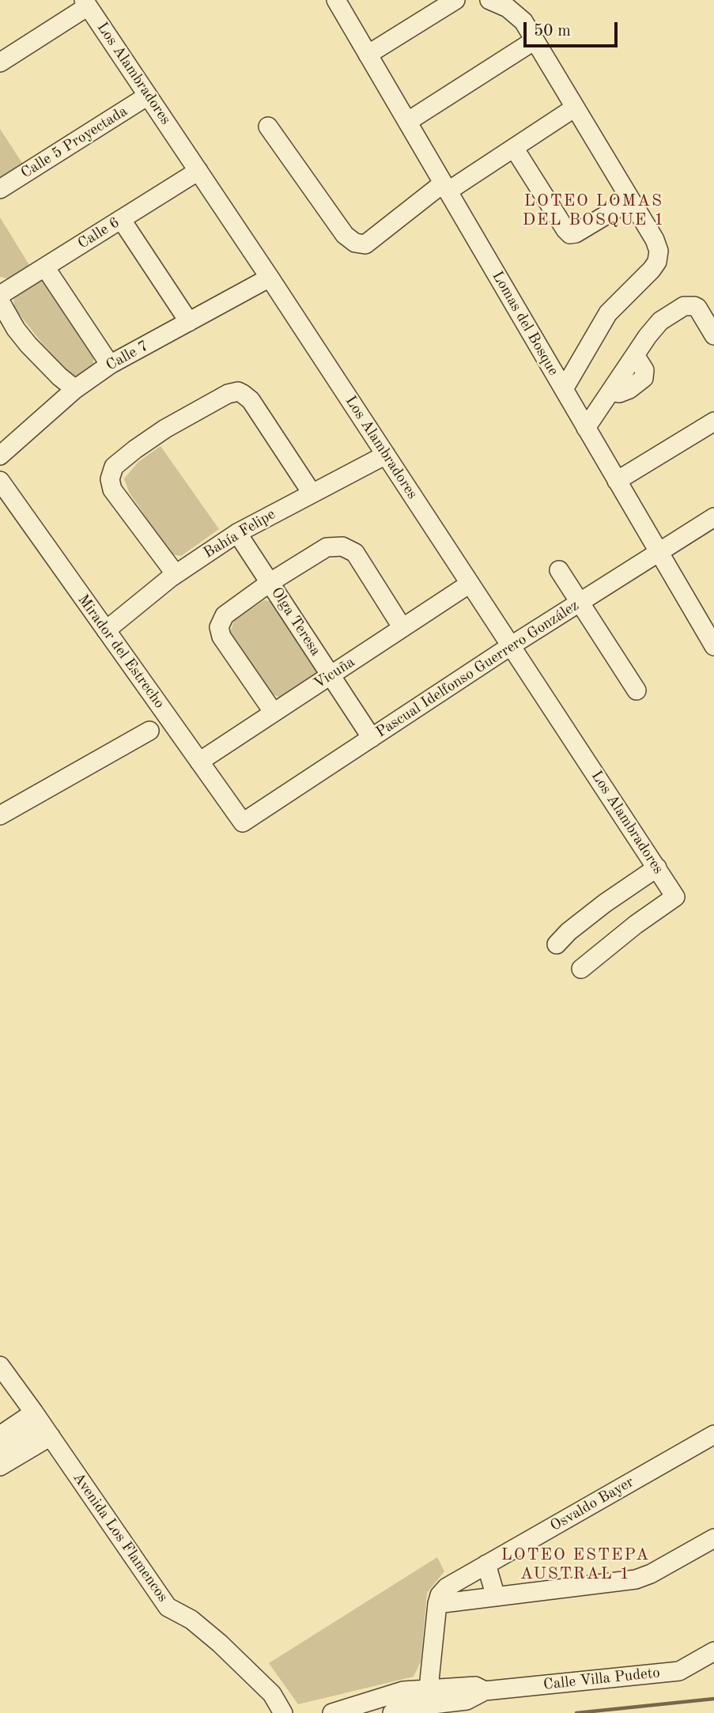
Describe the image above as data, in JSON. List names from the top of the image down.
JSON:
{
  "streets": {
    "street": [
      "Los Alambradores",
      "Calle 5 Proyectada",
      "Calle 6",
      "Lomas del Bosque",
      "Calle 7",
      "Bahía Felipe",
      "Olga Teresa",
      "Mirador del Estrecho",
      "Pascual Idelfonso Guerrero González",
      "Vicuña",
      "Osvaldo Bayer",
      "Avenida Los Flamencos",
      "Calle Villa Pudeto"
    ]
  },
  "crossings": [
    ["Los Alambradores", "Calle 5 Proyectada"],
    ["Los Alambradores", "Calle 6"],
    ["Los Alambradores", "Calle 7"],
    ["Los Alambradores", "Bahía Felipe"],
    ["Los Alambradores", "Pascual Idelfonso Guerrero González"],
    ["Los Alambradores", "Vicuña"],
    ["Lomas del Bosque", "Pascual Idelfonso Guerrero González"],
    ["Bahía Felipe", "Olga Teresa"],
    ["Bahía Felipe", "Mirador del Estrecho"],
    ["Olga Teresa", "Pascual Idelfonso Guerrero González"],
    ["Olga Teresa", "Vicuña"],
    ["Mirador del Estrecho", "Pascual Idelfonso Guerrero González"],
    ["Mirador del Estrecho", "Vicuña"]
  ],
  "districts": ["LOTEO LOMAS DEL BOSQUE 1", "LOTEO ESTEPA AUSTRAL 1"],
  "scale_bar": "50 m"
}
